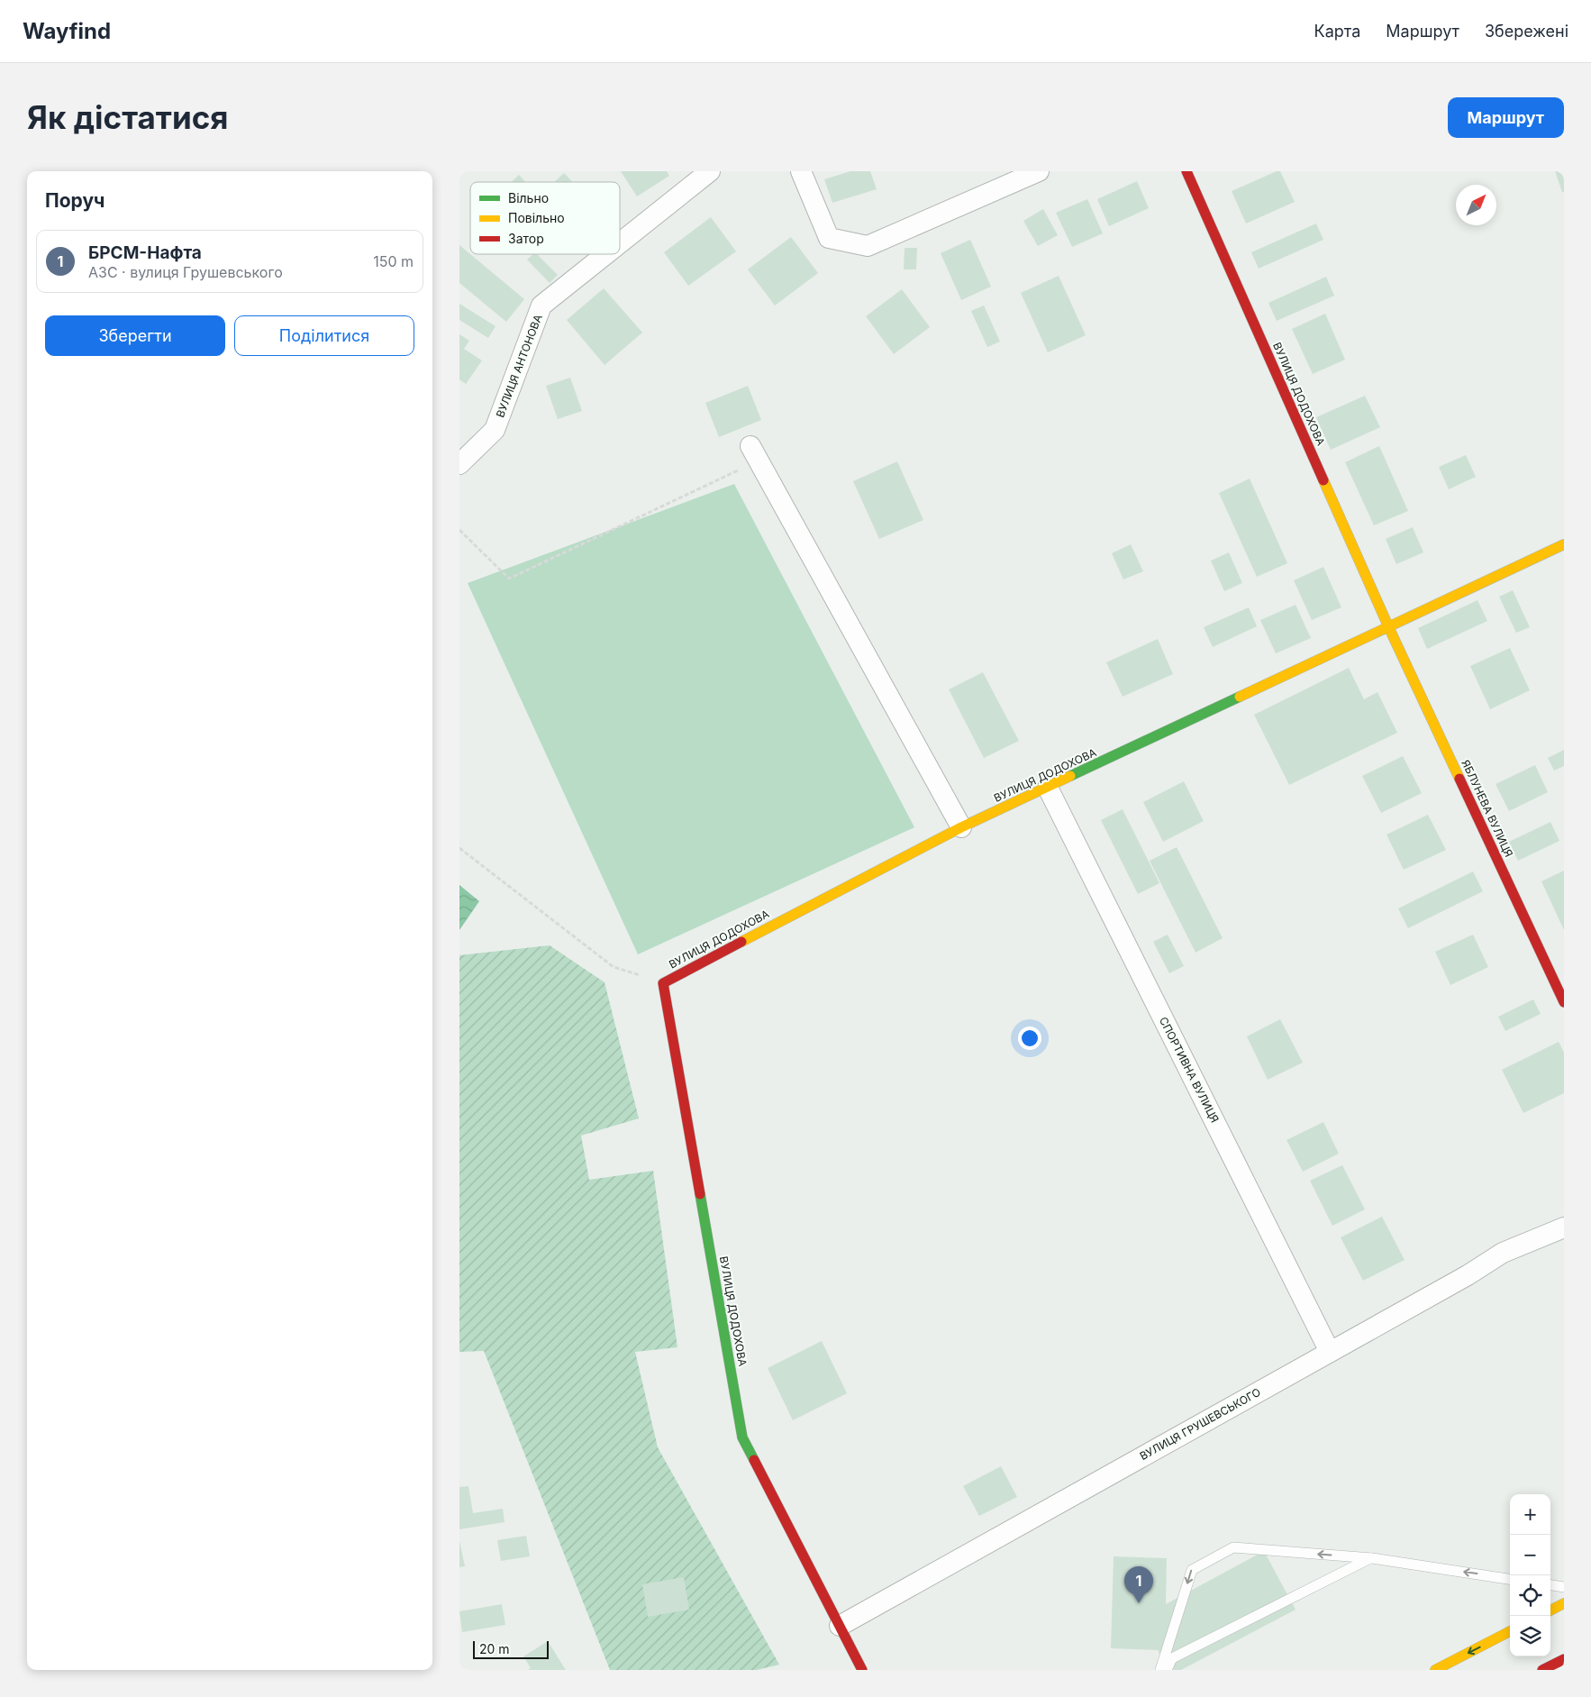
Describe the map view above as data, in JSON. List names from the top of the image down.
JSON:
{
  "streets": {
    "main road": ["ВУЛИЦЯ ДОДОХОВА", "ЯБЛУНЕВА ВУЛИЦЯ"],
    "street": ["ВУЛИЦЯ АНТОНОВА", "СПОРТИВНА ВУЛИЦЯ", "ВУЛИЦЯ ГРУШЕВСЬКОГО"]
  },
  "crossings": [
    ["ВУЛИЦЯ ДОДОХОВА", "ЯБЛУНЕВА ВУЛИЦЯ"],
    ["ВУЛИЦЯ ДОДОХОВА", "СПОРТИВНА ВУЛИЦЯ"],
    ["ВУЛИЦЯ ДОДОХОВА", "ВУЛИЦЯ ГРУШЕВСЬКОГО"],
    ["СПОРТИВНА ВУЛИЦЯ", "ВУЛИЦЯ ГРУШЕВСЬКОГО"]
  ],
  "legend": ["Вільно", "Повільно", "Затор"],
  "scale_bar": "20 m",
  "north": "top right",
  "page": {
    "header": "Wayfind",
    "nav": ["Карта", "Маршрут", "Збережені"],
    "buttons": [
      "Маршрут",
      ["Зберегти", "Поділитися"]
    ],
    "title": "Як дістатися",
    "heading": "Поруч",
    "list": [
      {
        "mark": "1",
        "name": "БРСМ-Нафта",
        "note": "АЗС · вулиця Грушевського",
        "value": "150 m"
      }
    ],
    "map_buttons": ["+", "−"],
    "pins": "1",
    "scale": "20 m"
  }
}
